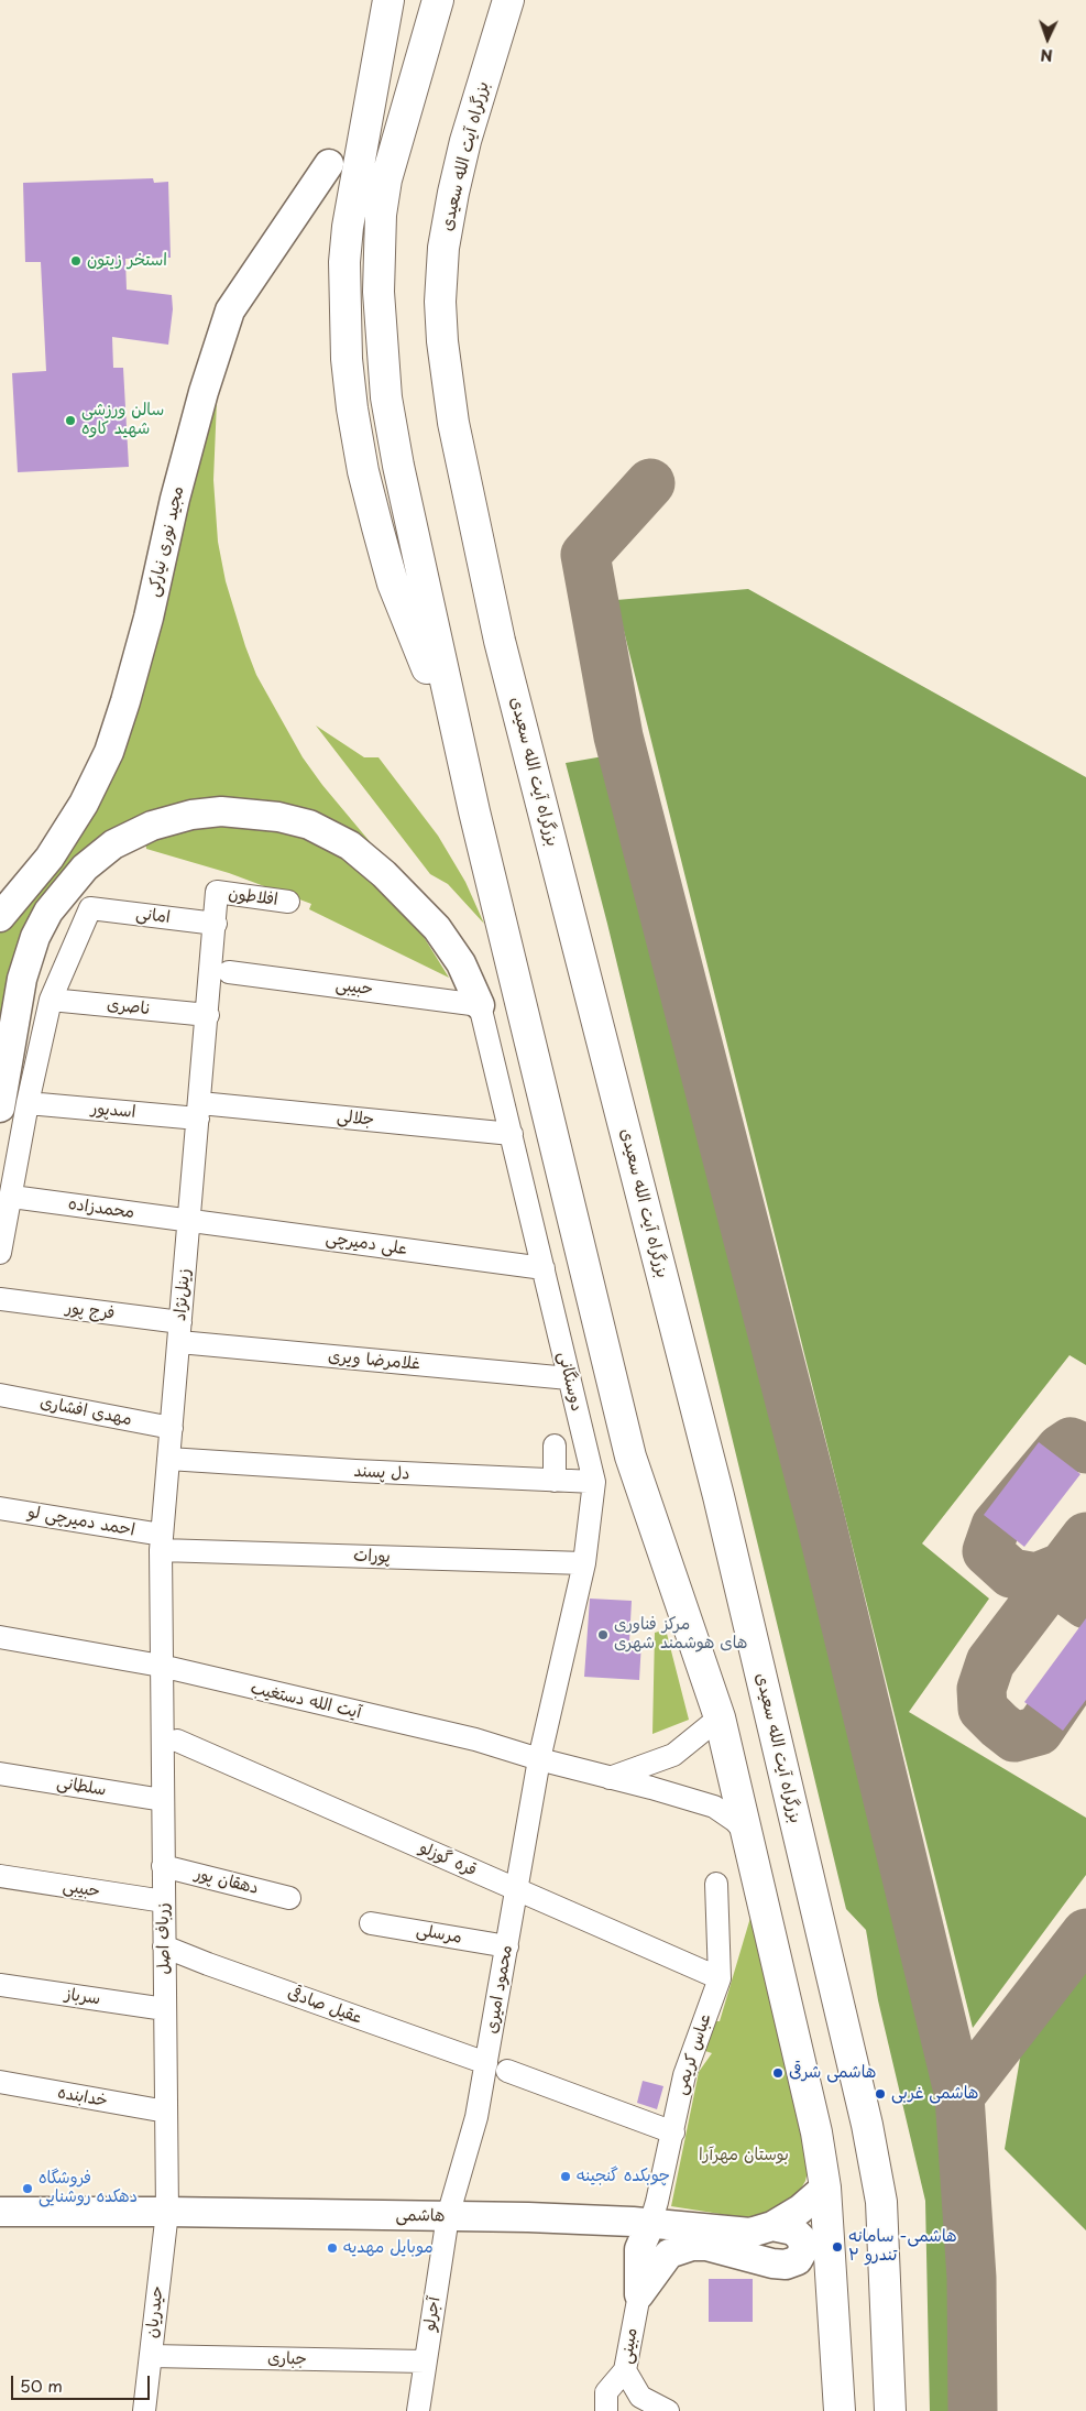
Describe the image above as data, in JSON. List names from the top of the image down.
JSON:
{
  "streets": {
    "highway": ["بزرگراه آیت الله سعیدی"],
    "main road": ["مجید نوری نیارکی", "هاشمی"],
    "street": [
      "افلاطون",
      "امانی",
      "حبیبی",
      "ناصری",
      "اسدپور",
      "جلالی",
      "محمدزاده",
      "علی دمیرچی",
      "زینل‌نژاد",
      "فرج پور",
      "غلامرضا ویری",
      "دوسنگانی",
      "مهدی افشاری",
      "دل پسند",
      "احمد دمیرچی لو",
      "پورات",
      "آیت الله دستغیب",
      "سلطانی",
      "قره گوزلو",
      "دهقان پور",
      "مرسلی",
      "زرباف اصل",
      "محمود امیری",
      "سرباز",
      "عقیل صادقی",
      "عباس کریمی",
      "خدابنده",
      "حیدریان",
      "آجرلو",
      "مبینی",
      "جباری"
    ]
  },
  "crossings": [
    ["افلاطون", "امانی"],
    ["افلاطون", "زینل‌نژاد"],
    ["امانی", "ناصری"],
    ["امانی", "زینل‌نژاد"],
    ["حبیبی", "دوسنگانی"],
    ["حبیبی", "زرباف اصل"],
    ["ناصری", "زینل‌نژاد"],
    ["اسدپور", "جلالی"],
    ["اسدپور", "زینل‌نژاد"],
    ["جلالی", "زینل‌نژاد"],
    ["جلالی", "دوسنگانی"],
    ["محمدزاده", "علی دمیرچی"],
    ["محمدزاده", "زینل‌نژاد"],
    ["علی دمیرچی", "زینل‌نژاد"],
    ["علی دمیرچی", "دوسنگانی"],
    ["زینل‌نژاد", "فرج پور"],
    ["زینل‌نژاد", "غلامرضا ویری"],
    ["زینل‌نژاد", "مهدی افشاری"],
    ["زینل‌نژاد", "دل پسند"],
    ["زینل‌نژاد", "احمد دمیرچی لو"],
    ["زینل‌نژاد", "پورات"],
    ["زینل‌نژاد", "آیت الله دستغیب"],
    ["زینل‌نژاد", "زرباف اصل"],
    ["فرج پور", "غلامرضا ویری"],
    ["غلامرضا ویری", "دوسنگانی"],
    ["دوسنگانی", "دل پسند"],
    ["دوسنگانی", "پورات"],
    ["دوسنگانی", "آیت الله دستغیب"],
    ["دوسنگانی", "محمود امیری"],
    ["احمد دمیرچی لو", "پورات"],
    ["آیت الله دستغیب", "زرباف اصل"],
    ["آیت الله دستغیب", "محمود امیری"],
    ["سلطانی", "زرباف اصل"],
    ["قره گوزلو", "محمود امیری"],
    ["قره گوزلو", "عباس کریمی"],
    ["دهقان پور", "زرباف اصل"],
    ["مرسلی", "محمود امیری"],
    ["زرباف اصل", "سرباز"],
    ["زرباف اصل", "عقیل صادقی"],
    ["زرباف اصل", "خدابنده"],
    ["زرباف اصل", "هاشمی"],
    ["زرباف اصل", "حیدریان"],
    ["محمود امیری", "عقیل صادقی"],
    ["محمود امیری", "هاشمی"],
    ["محمود امیری", "آجرلو"],
    ["عباس کریمی", "هاشمی"],
    ["هاشمی", "حیدریان"],
    ["هاشمی", "آجرلو"],
    ["حیدریان", "جباری"],
    ["آجرلو", "جباری"]
  ],
  "parks": ["بوستان مهرآرا"],
  "places": [
    "استخر زیتون",
    "سالن ورزشی شهید کاوه",
    "مرکز فناوری های هوشمند شهری",
    "هاشمی شرقی",
    "هاشمی غربی",
    "چوبکده گنجینه",
    "فروشگاه دهکده روشنایی",
    "هاشمی- سامانه ۲ تندرو",
    "موبایل مهدیه"
  ],
  "scale_bar": "50 m",
  "north": "bottom"
}
